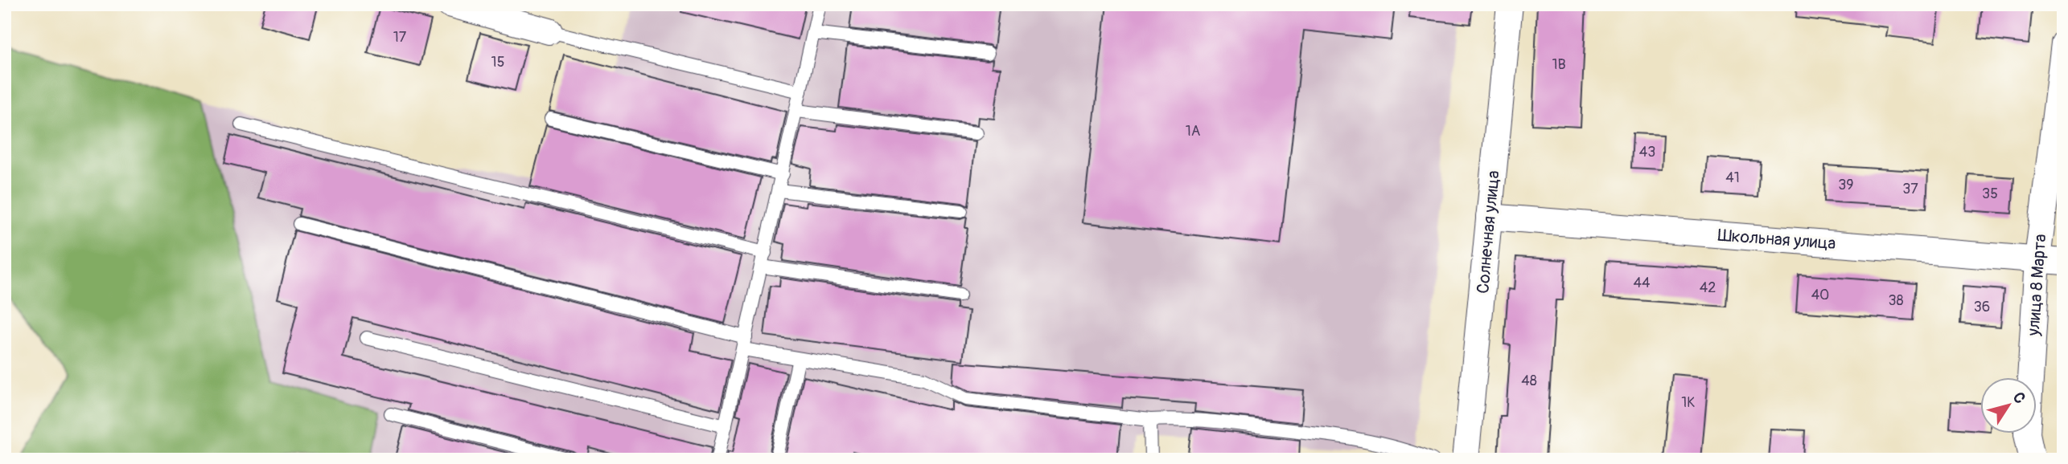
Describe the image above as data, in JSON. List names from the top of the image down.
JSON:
{
  "streets": {
    "street": ["Солнечная улица", "Школьная улица", "улица 8 Марта"]
  },
  "crossings": [
    ["Солнечная улица", "Школьная улица"],
    ["Школьная улица", "улица 8 Марта"]
  ],
  "house_numbers": [
    "17",
    "15",
    "1В",
    "1А",
    "43",
    "41",
    "39",
    "37",
    "35",
    "44",
    "42",
    "40",
    "38",
    "36",
    "48",
    "1К"
  ],
  "north": "top right"
}
